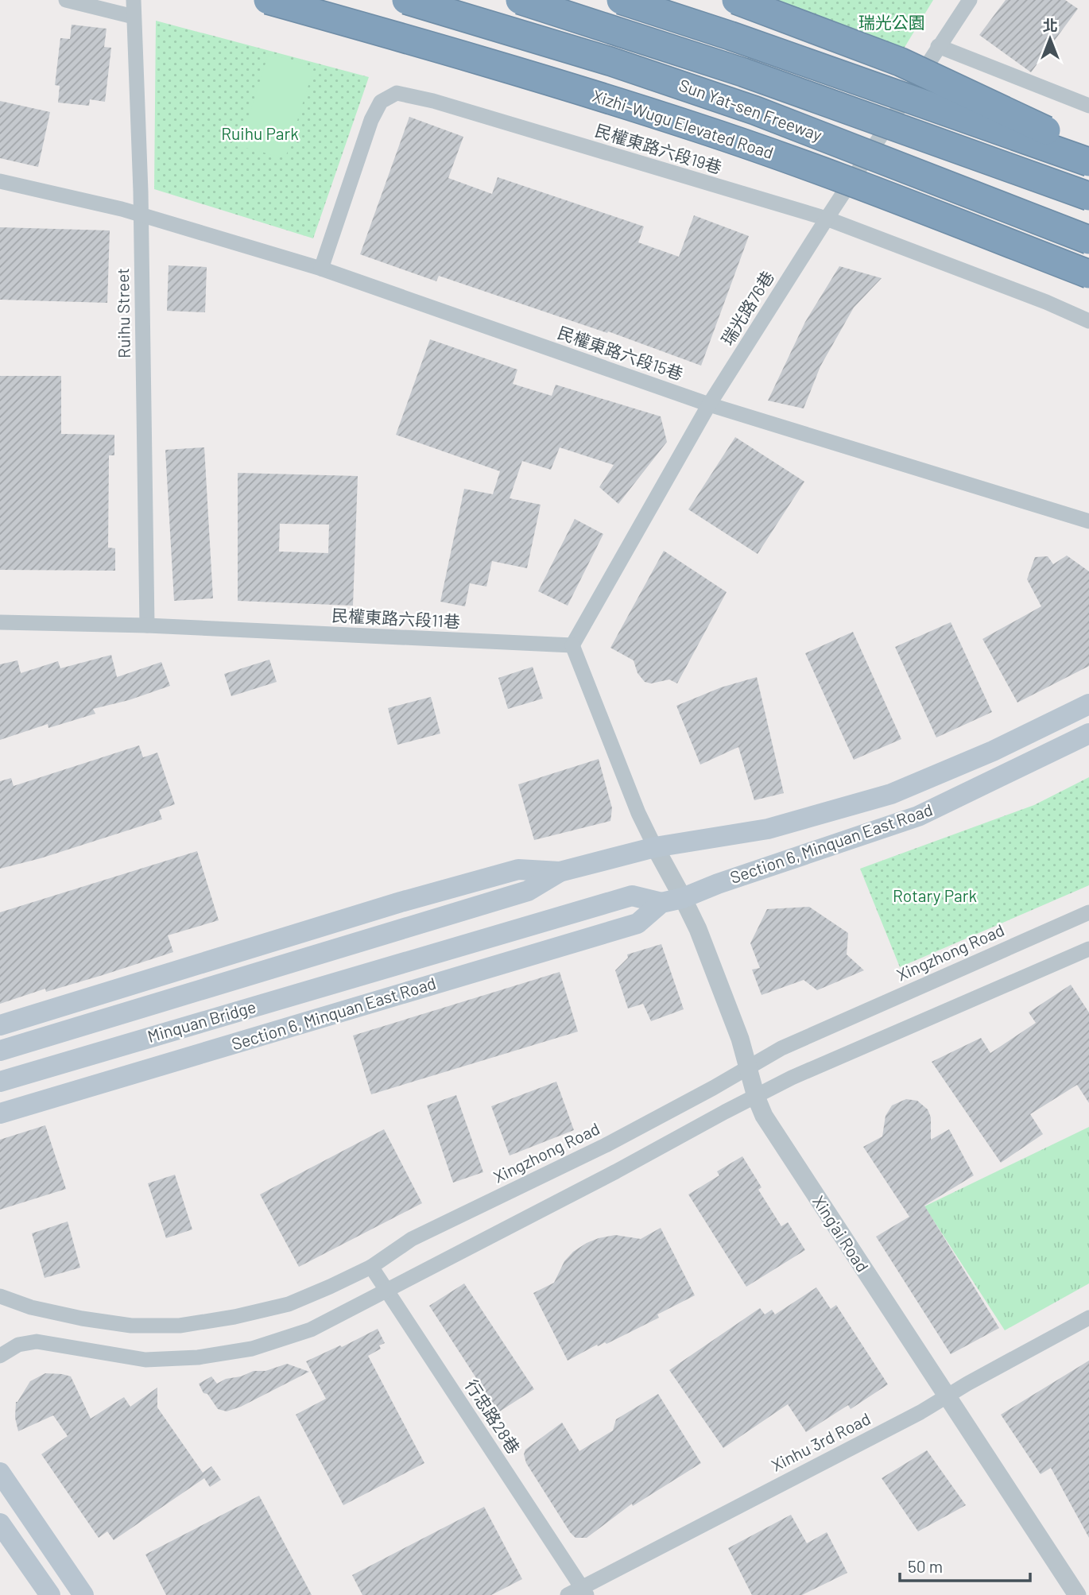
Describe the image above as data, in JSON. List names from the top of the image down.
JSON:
{
  "streets": {
    "highway": ["Sun Yat-sen Freeway", "Xizhi-Wugu Elevated Road"],
    "main road": ["Section 6, Minquan East Road", "Minquan Bridge"],
    "street": [
      "民權東路六段19巷",
      "瑞光路76巷",
      "Ruihu Street",
      "民權東路六段15巷",
      "民權東路六段11巷",
      "Xingzhong Road",
      "Xing'ai Road",
      "行忠路28巷",
      "Xinhu 3rd Road"
    ]
  },
  "crossings": [
    ["民權東路六段19巷", "瑞光路76巷"],
    ["民權東路六段19巷", "民權東路六段15巷"],
    ["瑞光路76巷", "民權東路六段15巷"],
    ["瑞光路76巷", "民權東路六段11巷"],
    ["Ruihu Street", "民權東路六段15巷"],
    ["Ruihu Street", "民權東路六段11巷"],
    ["Section 6, Minquan East Road", "Minquan Bridge"],
    ["Section 6, Minquan East Road", "Xing'ai Road"],
    ["Xingzhong Road", "Xing'ai Road"],
    ["Xingzhong Road", "行忠路28巷"],
    ["Xing'ai Road", "Xinhu 3rd Road"],
    ["行忠路28巷", "Xinhu 3rd Road"]
  ],
  "parks": ["瑞光公園", "Ruihu Park", "Rotary Park"],
  "scale_bar": "50 m",
  "north": "top"
}
